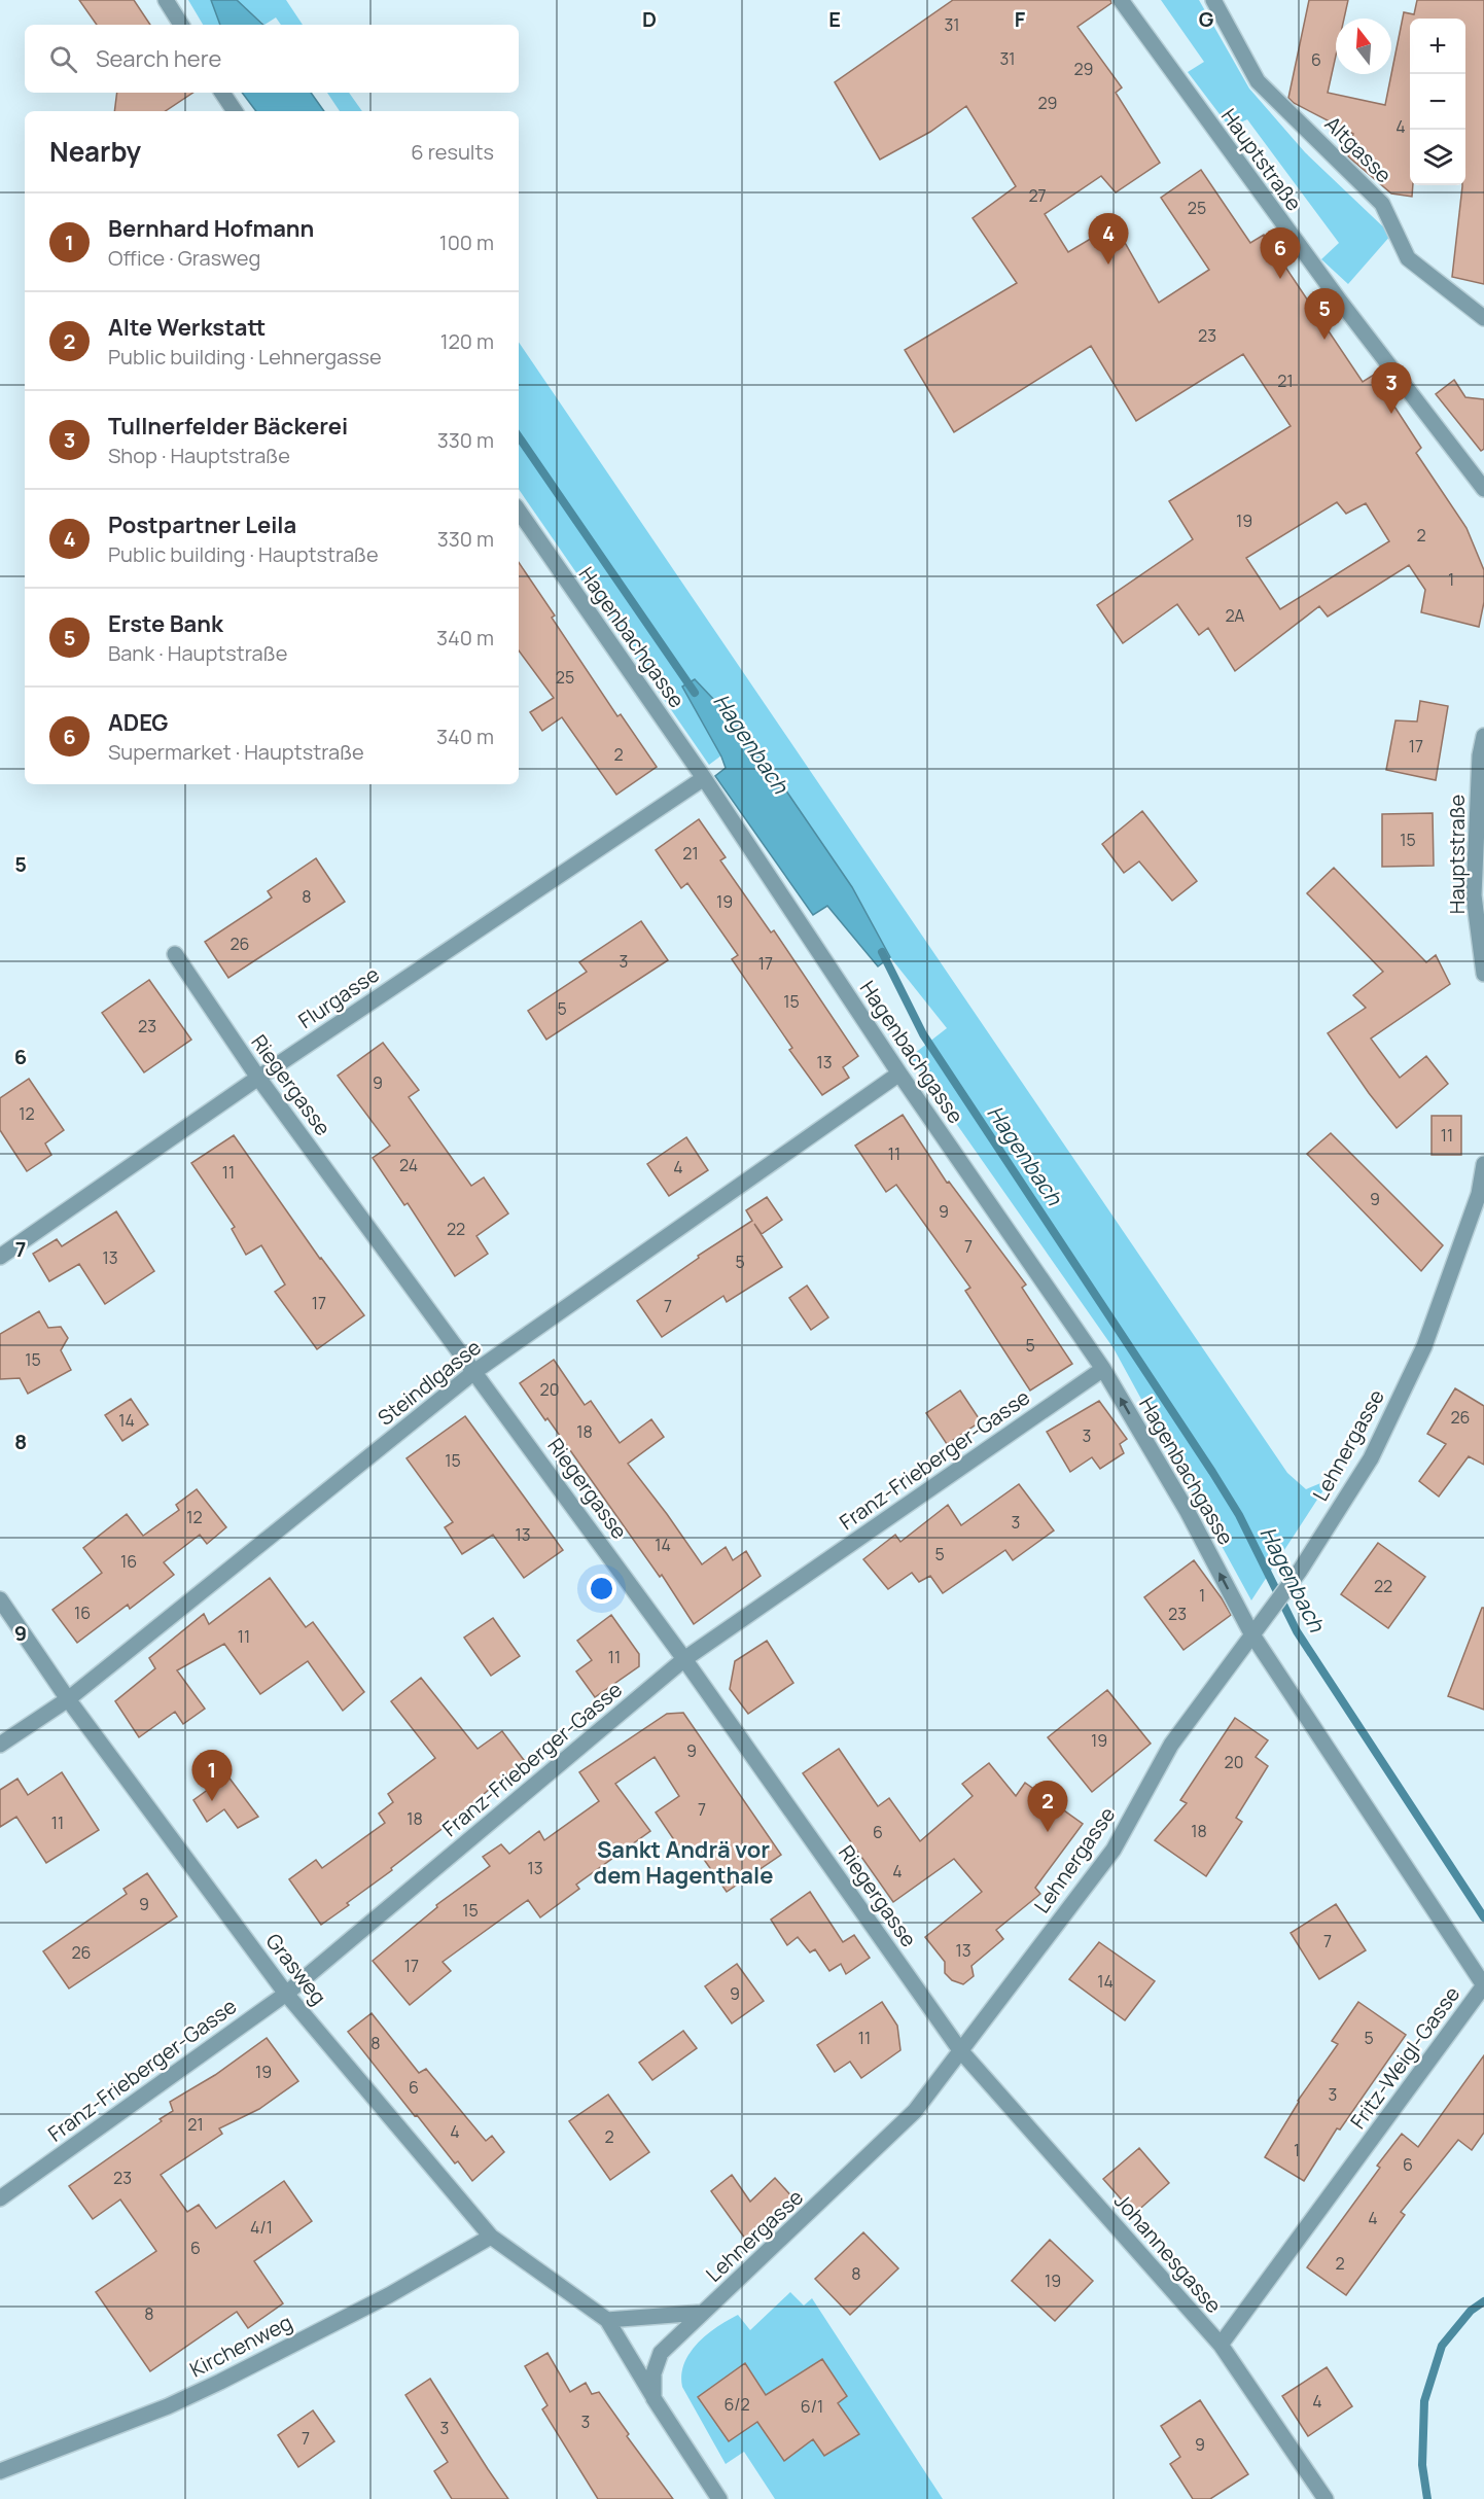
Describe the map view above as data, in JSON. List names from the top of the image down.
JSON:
{
  "streets": {
    "street": [
      "Altgasse",
      "Hauptstraße",
      "Hagenbachgasse",
      "Flurgasse",
      "Riegergasse",
      "Steindlgasse",
      "Lehnergasse",
      "Franz-Frieberger-Gasse",
      "Grasweg",
      "Fritz-Weigl-Gasse",
      "Johannesgasse",
      "Kirchenweg"
    ]
  },
  "crossings": [
    ["Hagenbachgasse", "Flurgasse"],
    ["Hagenbachgasse", "Steindlgasse"],
    ["Hagenbachgasse", "Lehnergasse"],
    ["Hagenbachgasse", "Franz-Frieberger-Gasse"],
    ["Hagenbachgasse", "Fritz-Weigl-Gasse"],
    ["Flurgasse", "Riegergasse"],
    ["Riegergasse", "Steindlgasse"],
    ["Riegergasse", "Lehnergasse"],
    ["Riegergasse", "Franz-Frieberger-Gasse"],
    ["Riegergasse", "Johannesgasse"],
    ["Steindlgasse", "Grasweg"],
    ["Lehnergasse", "Grasweg"],
    ["Lehnergasse", "Fritz-Weigl-Gasse"],
    ["Lehnergasse", "Johannesgasse"],
    ["Franz-Frieberger-Gasse", "Grasweg"],
    ["Grasweg", "Kirchenweg"],
    ["Fritz-Weigl-Gasse", "Johannesgasse"]
  ],
  "districts": ["Sankt Andrä vor dem Hagenthale"],
  "water": ["Hagenbach"],
  "house_numbers": [
    "31",
    "31",
    "6",
    "29",
    "29",
    "4",
    "27",
    "25",
    "23",
    "21",
    "19",
    "2",
    "1",
    "2A",
    "25",
    "17",
    "2",
    "15",
    "21",
    "8",
    "19",
    "26",
    "3",
    "17",
    "15",
    "5",
    "23",
    "13",
    "9",
    "12",
    "11",
    "11",
    "24",
    "4",
    "11",
    "9",
    "9",
    "22",
    "7",
    "13",
    "5",
    "17",
    "7",
    "5",
    "15",
    "20",
    "26",
    "14",
    "18",
    "3",
    "15",
    "12",
    "3",
    "13",
    "14",
    "5",
    "16",
    "22",
    "1",
    "16",
    "23",
    "11",
    "11",
    "19",
    "9",
    "20",
    "7",
    "18",
    "11",
    "18",
    "6",
    "13",
    "4",
    "9",
    "15",
    "7",
    "13",
    "26",
    "17",
    "14",
    "9",
    "11",
    "5",
    "8",
    "19",
    "6",
    "3",
    "21",
    "4",
    "2",
    "1",
    "6",
    "23",
    "4",
    "4/1",
    "6",
    "2",
    "8",
    "19",
    "8",
    "4",
    "6/2",
    "6/1",
    "3",
    "3",
    "7",
    "9"
  ],
  "north": "top",
  "page": {
    "map_buttons": ["+", "−"],
    "search": "Search here",
    "heading": ["Nearby", "6 results"],
    "list": [
      {
        "mark": "1",
        "name": "Bernhard Hofmann",
        "note": "Office · Grasweg",
        "value": "100 m"
      },
      {
        "mark": "2",
        "name": "Alte Werkstatt",
        "note": "Public building · Lehnergasse",
        "value": "120 m"
      },
      {
        "mark": "3",
        "name": "Tullnerfelder Bäckerei",
        "note": "Shop · Hauptstraße",
        "value": "330 m"
      },
      {
        "mark": "4",
        "name": "Postpartner Leila",
        "note": "Public building · Hauptstraße",
        "value": "330 m"
      },
      {
        "mark": "5",
        "name": "Erste Bank",
        "note": "Bank · Hauptstraße",
        "value": "340 m"
      },
      {
        "mark": "6",
        "name": "ADEG",
        "note": "Supermarket · Hauptstraße",
        "value": "340 m"
      }
    ],
    "pins": [
      "4",
      "6",
      "5",
      "3",
      "1",
      "2"
    ]
  },
  "grid": {
    "columns": [
      "D",
      "E",
      "F",
      "G"
    ],
    "rows": [
      "5",
      "6",
      "7",
      "8",
      "9"
    ]
  }
}
